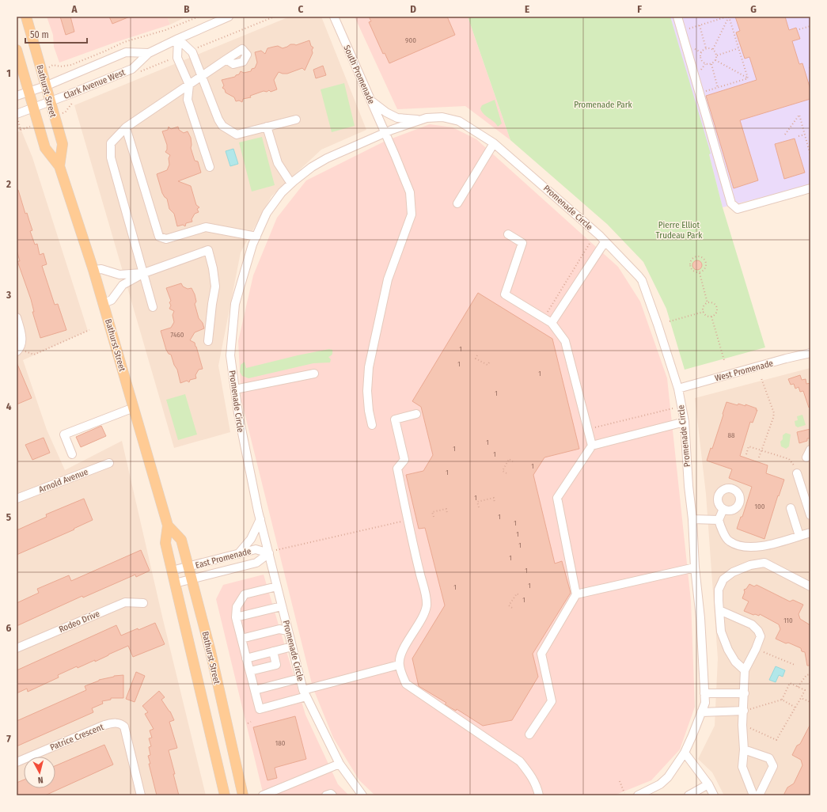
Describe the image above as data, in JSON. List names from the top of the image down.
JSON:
{
  "streets": {
    "main road": ["Bathurst Street"],
    "street": [
      "South Promenade",
      "Clark Avenue West",
      "Promenade Circle",
      "West Promenade",
      "Arnold Avenue",
      "East Promenade",
      "Rodeo Drive",
      "Patrice Crescent"
    ]
  },
  "crossings": [
    ["South Promenade", "Promenade Circle"],
    ["Clark Avenue West", "Bathurst Street"],
    ["Bathurst Street", "East Promenade"],
    ["Promenade Circle", "West Promenade"],
    ["Promenade Circle", "East Promenade"]
  ],
  "parks": ["Promenade Park", "Pierre Elliot Trudeau Park"],
  "house_numbers": [
    "900",
    "7460",
    "1",
    "1",
    "1",
    "1",
    "88",
    "1",
    "1",
    "1",
    "1",
    "1",
    "1",
    "100",
    "1",
    "1",
    "1",
    "1",
    "1",
    "1",
    "1",
    "1",
    "1",
    "110",
    "180"
  ],
  "scale_bar": "50 m",
  "north": "bottom",
  "grid": {
    "columns": [
      "A",
      "B",
      "C",
      "D",
      "E",
      "F",
      "G"
    ],
    "rows": [
      "1",
      "2",
      "3",
      "4",
      "5",
      "6",
      "7"
    ]
  }
}
